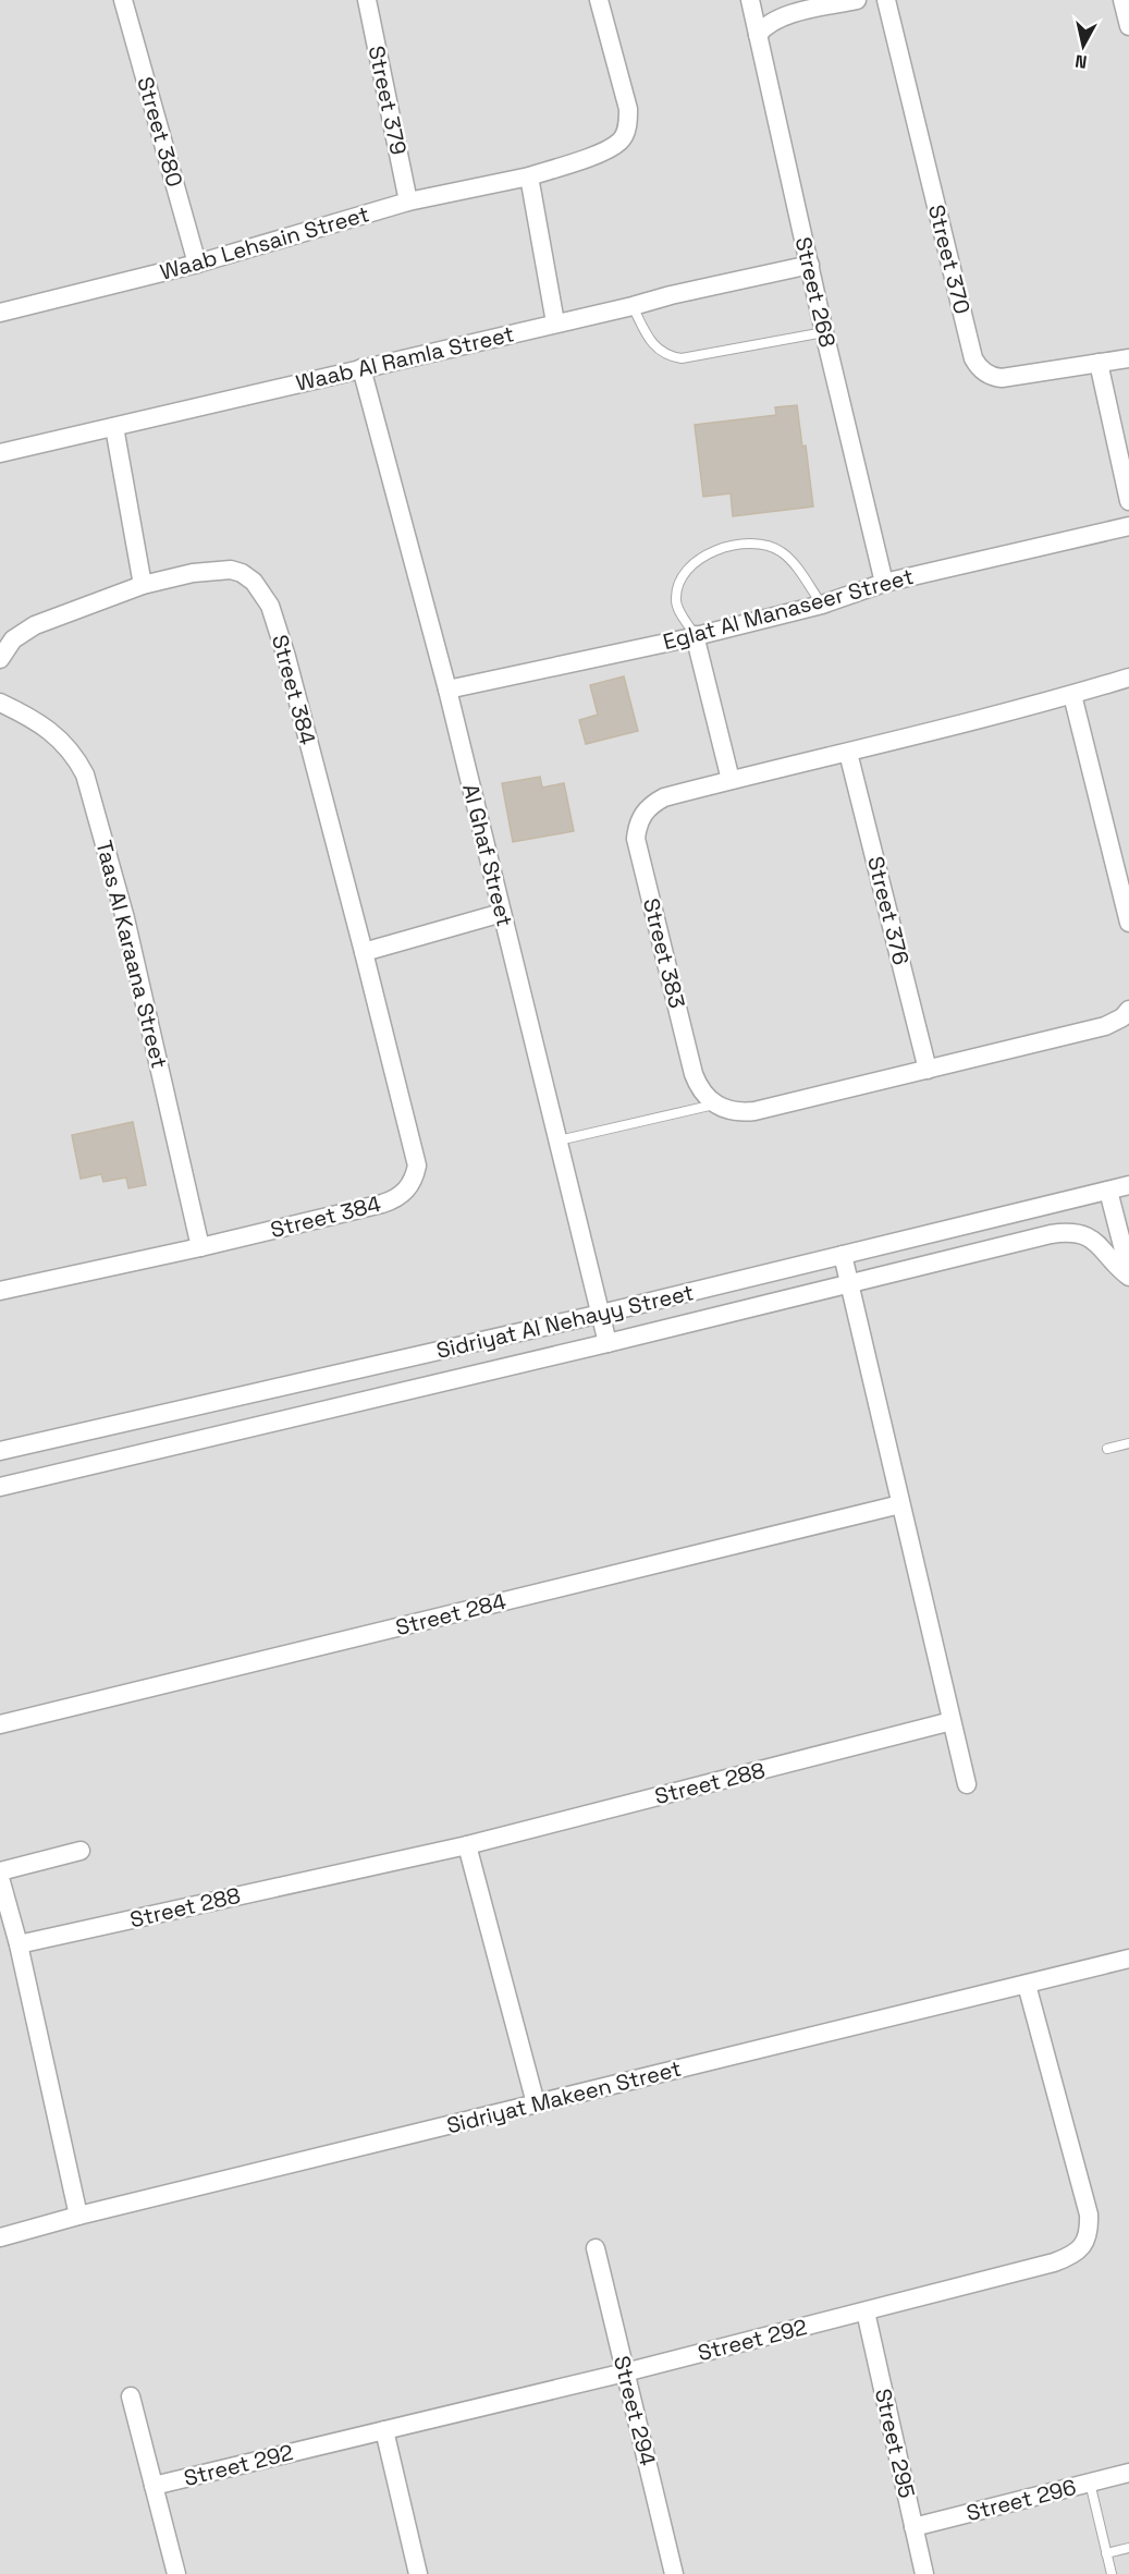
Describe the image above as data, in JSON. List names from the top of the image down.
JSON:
{
  "streets": {
    "street": [
      "Street 379",
      "Street 380",
      "Waab Lehsain Street",
      "Street 370",
      "Street 268",
      "Waab Al Ramla Street",
      "Eglat Al Manaseer Street",
      "Street 384",
      "Al Ghaf Street",
      "Street 376",
      "Street 383",
      "Taas Al Karaana Street",
      "Sidriyat Al Nehayy Street",
      "Street 284",
      "Street 288",
      "Sidriyat Makeen Street",
      "Street 292",
      "Street 294",
      "Street 295",
      "Street 296"
    ]
  },
  "crossings": [
    ["Street 379", "Waab Lehsain Street"],
    ["Street 380", "Waab Lehsain Street"],
    ["Street 268", "Waab Al Ramla Street"],
    ["Street 268", "Eglat Al Manaseer Street"],
    ["Waab Al Ramla Street", "Al Ghaf Street"],
    ["Eglat Al Manaseer Street", "Al Ghaf Street"],
    ["Street 384", "Taas Al Karaana Street"],
    ["Al Ghaf Street", "Sidriyat Al Nehayy Street"],
    ["Street 376", "Street 383"],
    ["Sidriyat Makeen Street", "Street 292"],
    ["Street 292", "Street 294"],
    ["Street 292", "Street 295"],
    ["Street 295", "Street 296"]
  ],
  "north": "bottom"
}
